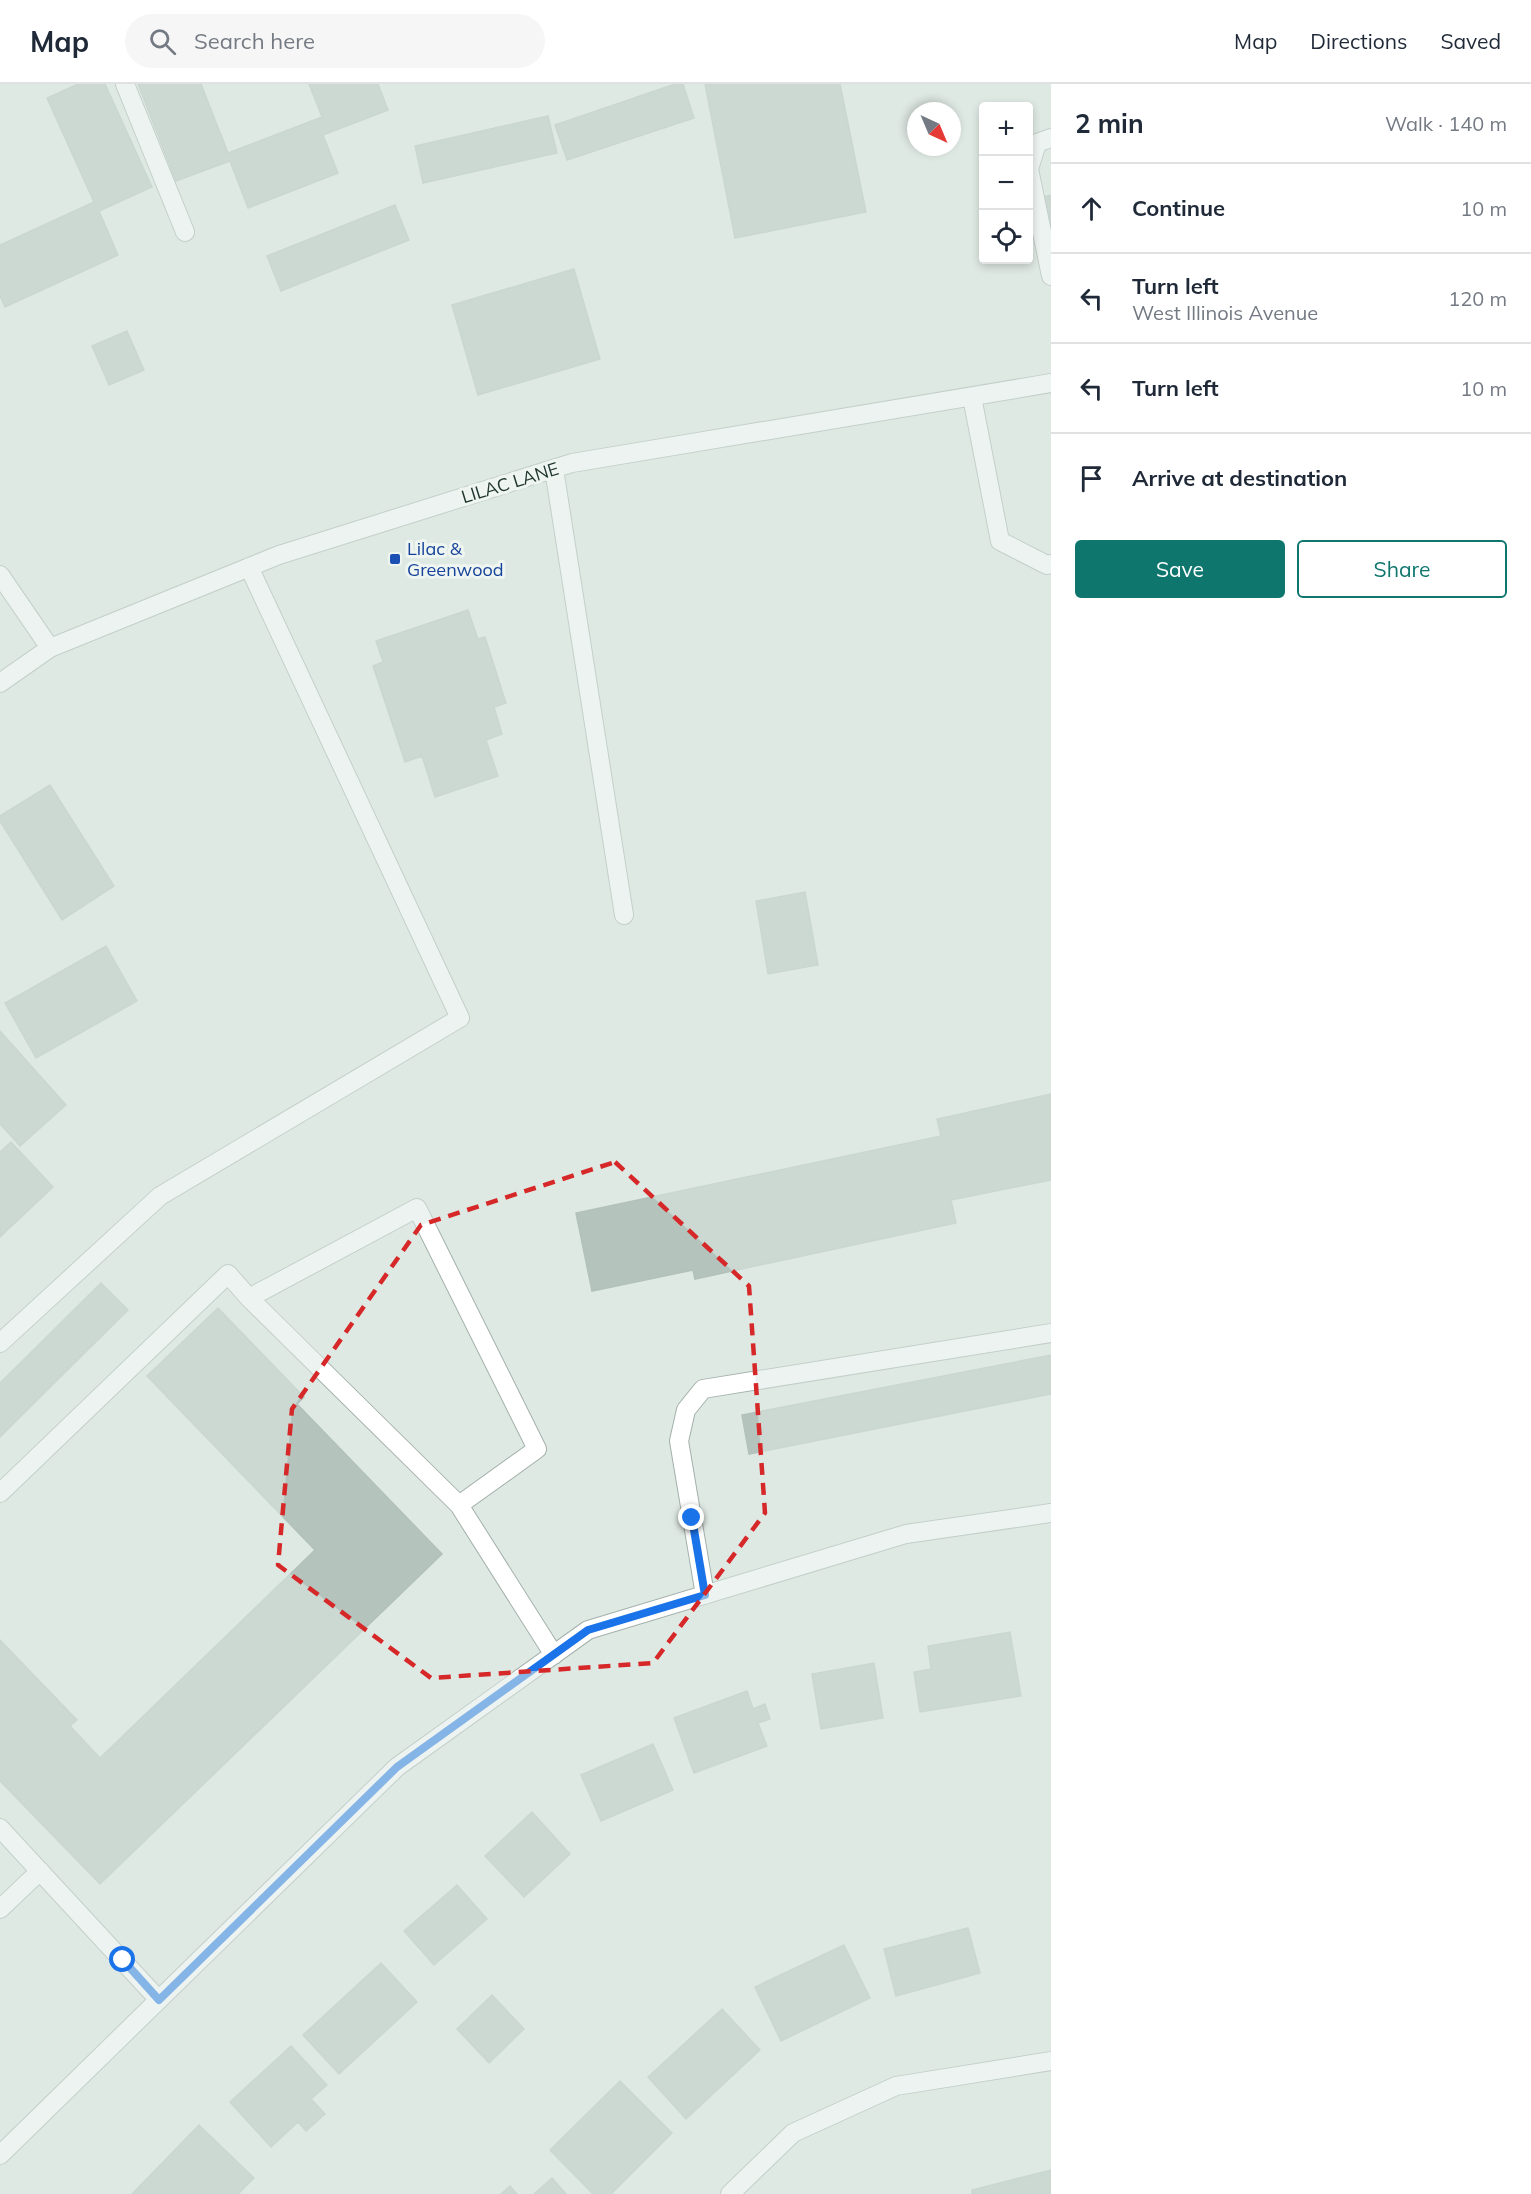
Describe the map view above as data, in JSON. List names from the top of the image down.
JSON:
{
  "streets": {
    "street": ["LILAC LANE"]
  },
  "places": {
    "transit": ["Lilac & Greenwood"]
  },
  "north": "bottom right",
  "page": {
    "header": "Map",
    "search": "Search here",
    "nav": ["Map", "Directions", "Saved"],
    "heading": ["2 min", "Walk · 140 m"],
    "map_buttons": ["+", "−"],
    "list": [
      ["Continue", "10 m"],
      ["Turn left", "West Illinois Avenue", "120 m"],
      ["Turn left", "10 m"],
      "Arrive at destination"
    ],
    "buttons": ["Save", "Share"]
  }
}
